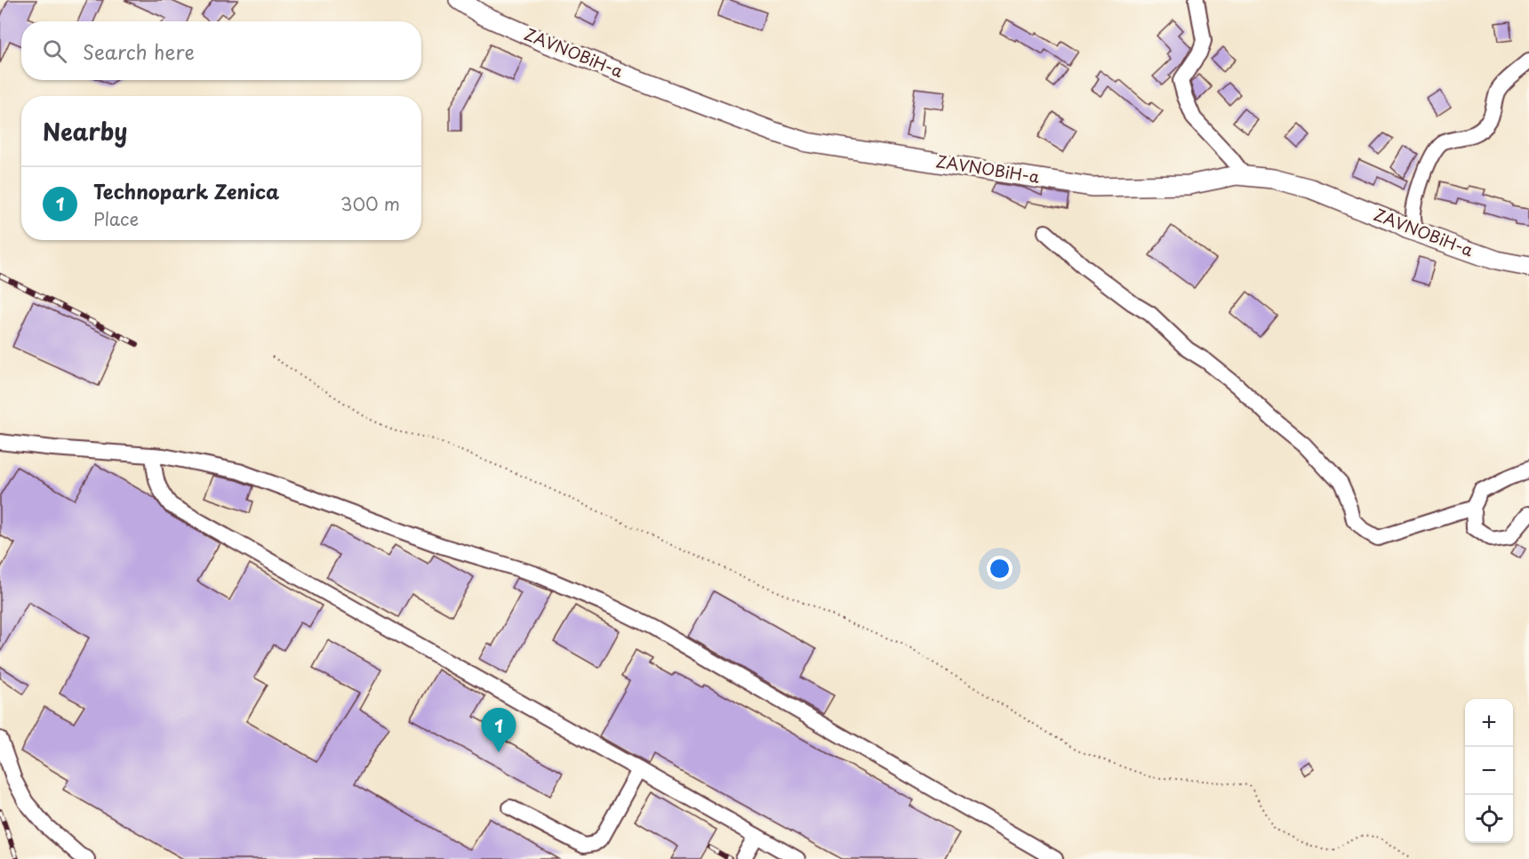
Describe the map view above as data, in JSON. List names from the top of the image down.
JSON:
{
  "streets": {
    "main road": ["ZAVNOBiH-a"]
  },
  "page": {
    "search": "Search here",
    "heading": "Nearby",
    "list": [
      {
        "mark": "1",
        "name": "Technopark Zenica",
        "note": "Place",
        "value": "300 m"
      }
    ],
    "map_buttons": ["+", "−"],
    "pins": "1"
  }
}
